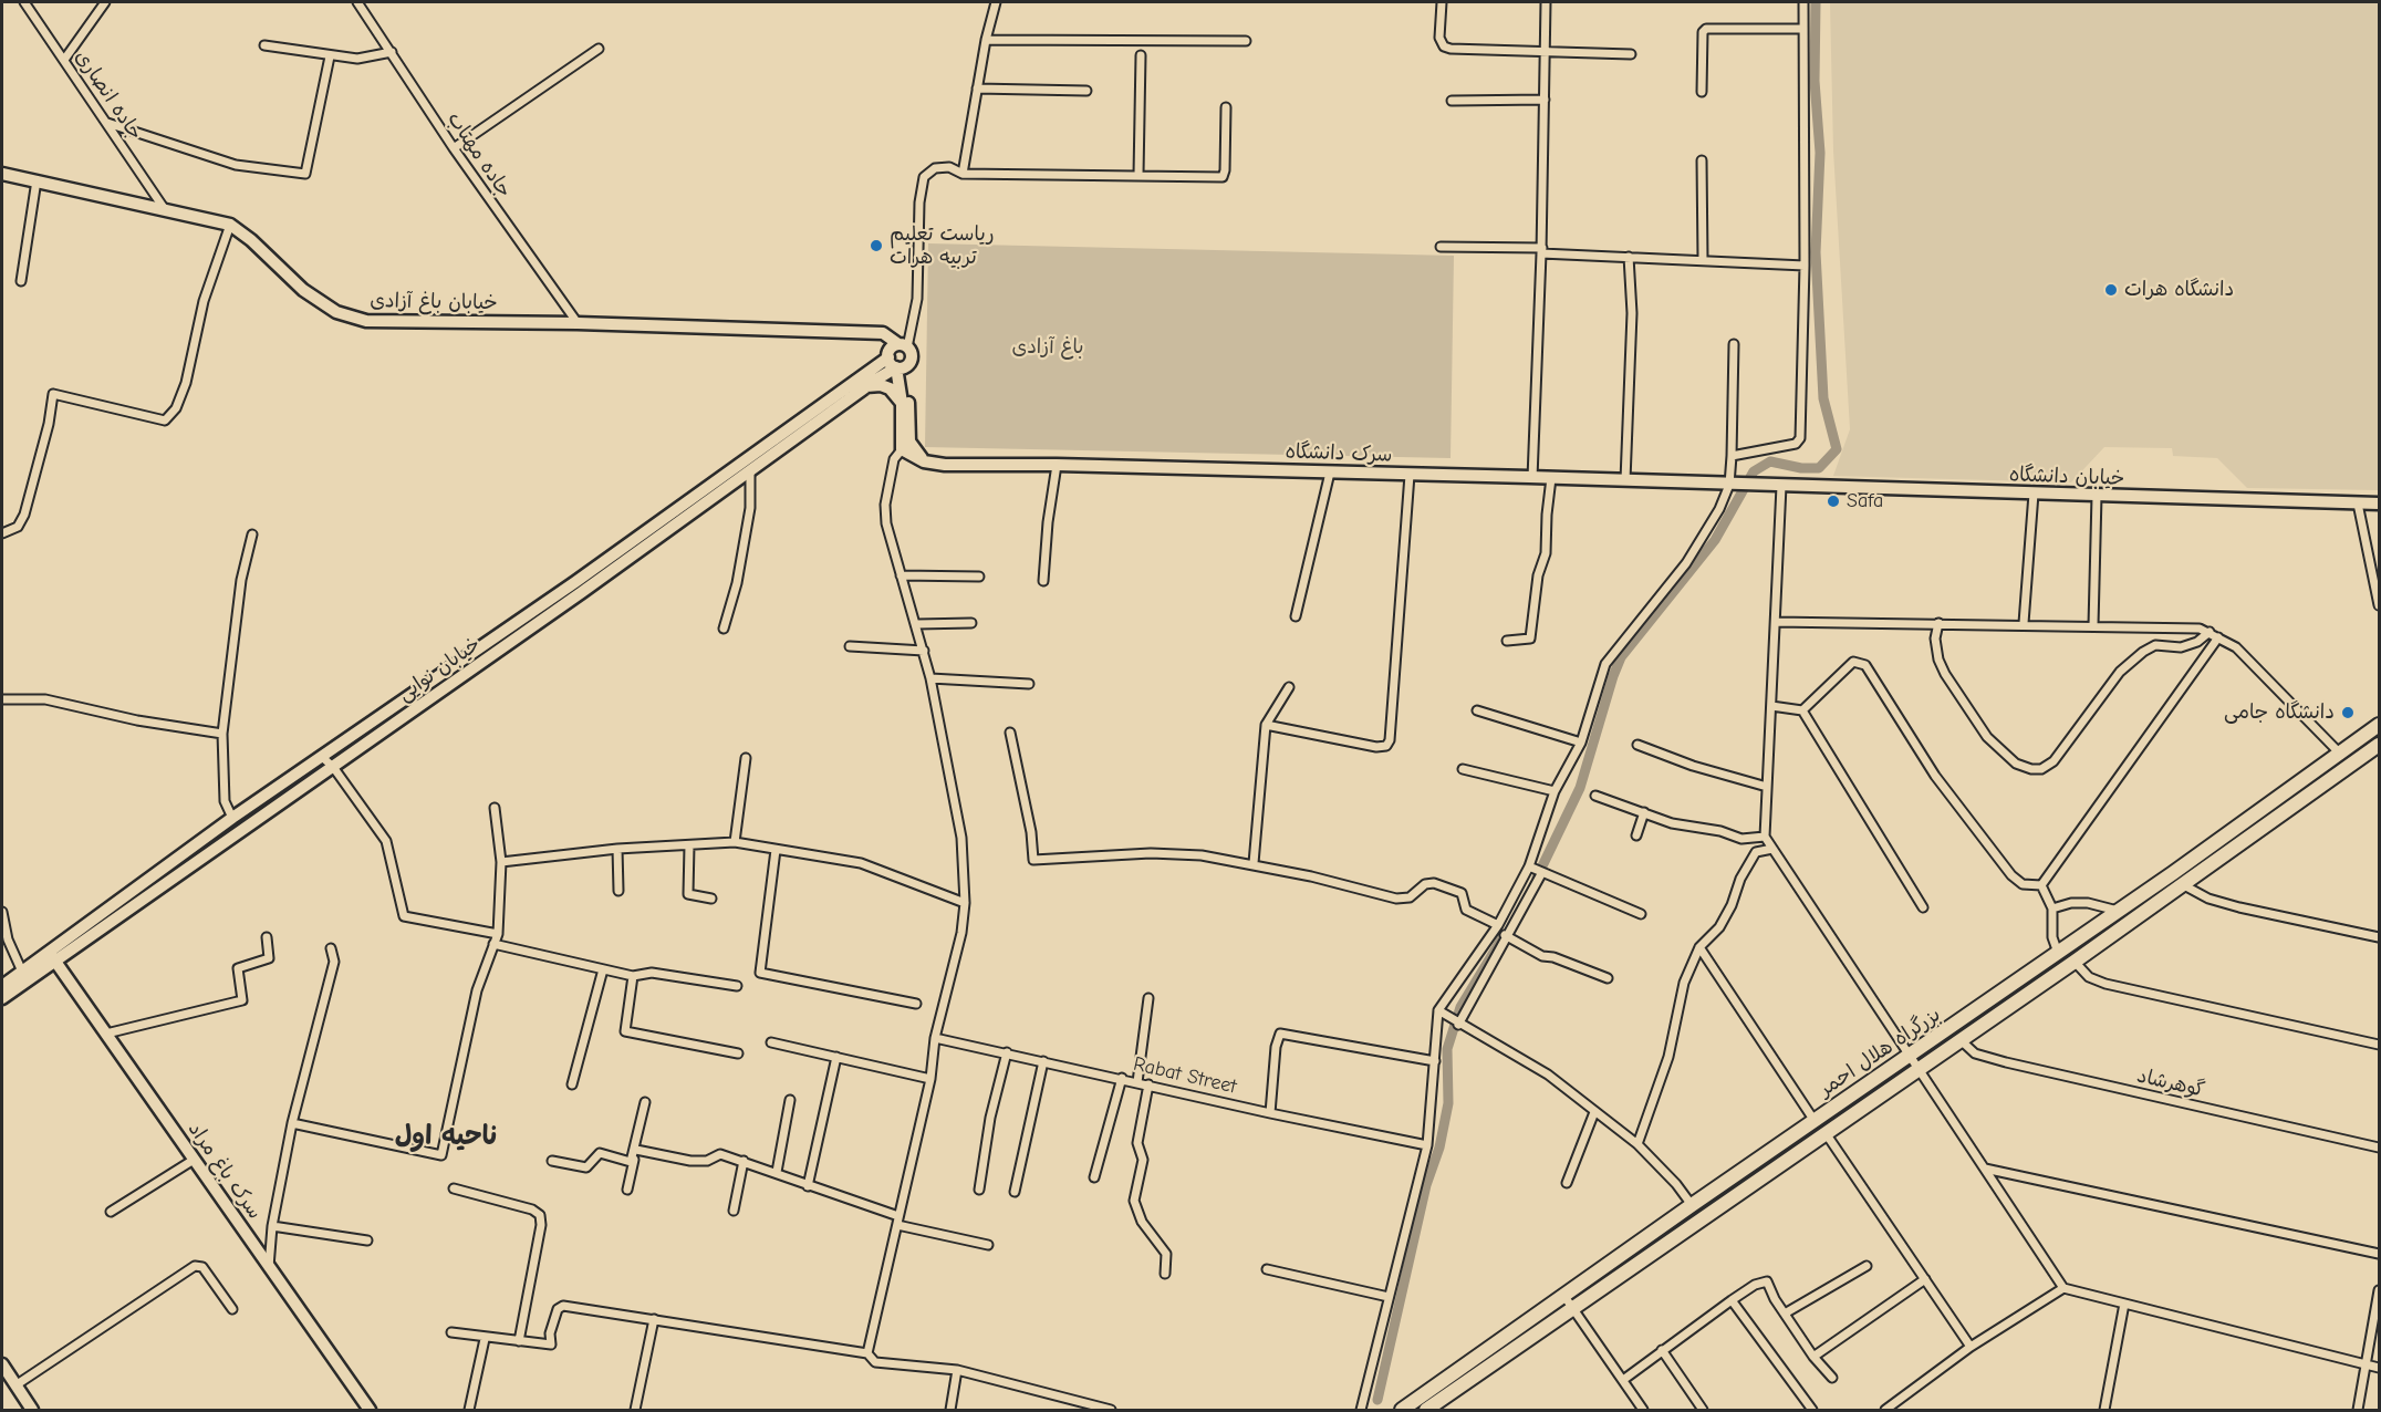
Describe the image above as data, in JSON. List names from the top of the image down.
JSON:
{
  "streets": {
    "highway": ["بزرگراه هلال احمر"],
    "street": [
      "جاده انصاری",
      "جاده مهتاب",
      "خیابان باغ آزادی",
      "سرک دانشگاه",
      "خیابان دانشگاه",
      "خیابان نوایی",
      "Rabat Street",
      "گوهرشاد",
      "سرک باغ مراد"
    ]
  },
  "crossings": [
    ["جاده انصاری", "خیابان باغ آزادی"],
    ["جاده مهتاب", "خیابان باغ آزادی"],
    ["خیابان باغ آزادی", "خیابان نوایی"],
    ["سرک دانشگاه", "خیابان دانشگاه"],
    ["خیابان نوایی", "سرک باغ مراد"],
    ["بزرگراه هلال احمر", "گوهرشاد"]
  ],
  "districts": ["ناحیه اول"],
  "parks": ["باغ آزادی"],
  "places": [
    "ریاست تعلیم تربیه هرات",
    "دانشگاه هرات",
    "Safa",
    "دانشگاه جامی"
  ]
}
